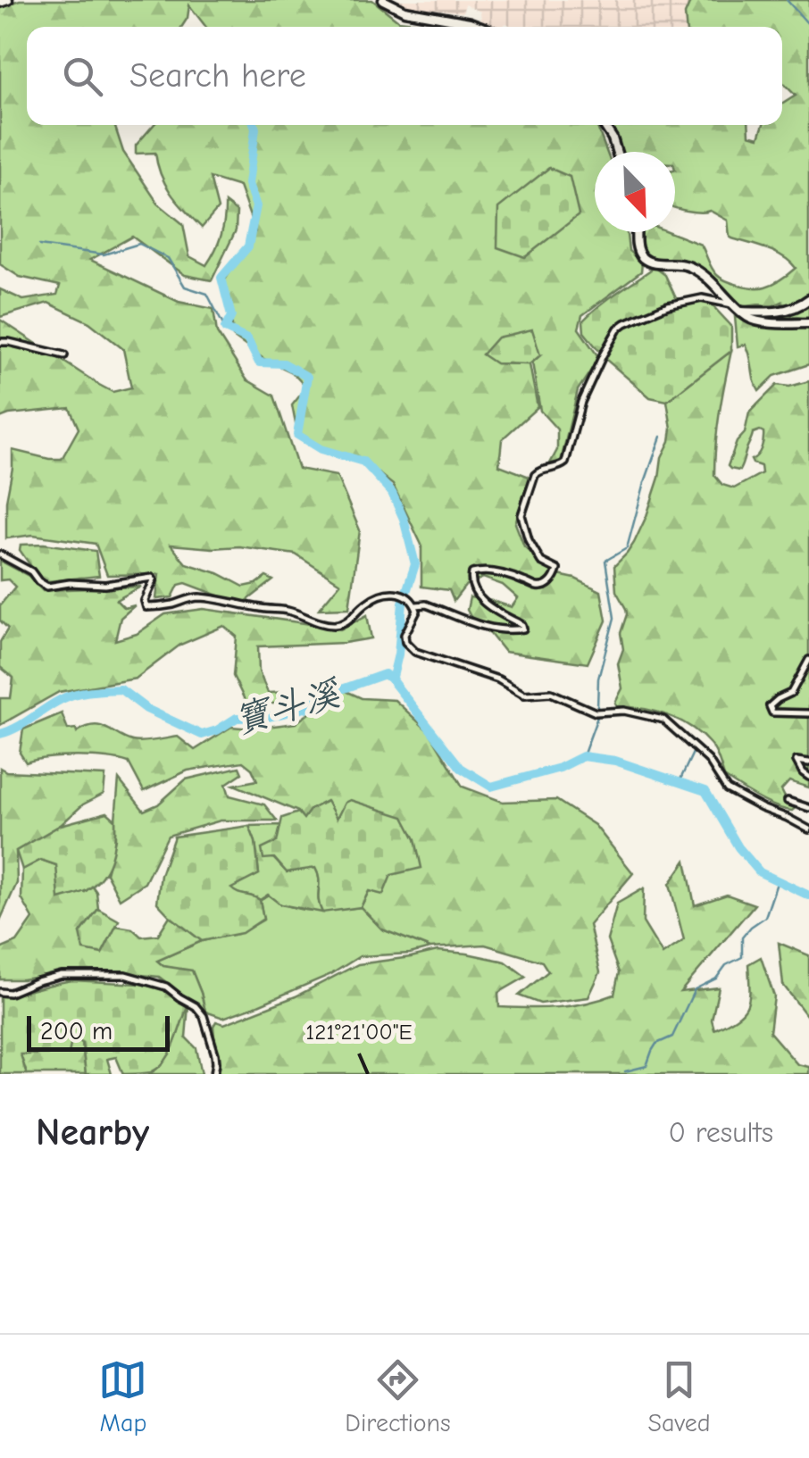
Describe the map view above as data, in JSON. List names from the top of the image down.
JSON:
{
  "water": ["寶斗溪"],
  "scale_bar": "200 m",
  "north": "bottom right",
  "page": {
    "search": "Search here",
    "scale": "200 m",
    "heading": ["Nearby", "0 results"],
    "nav": ["Map", "Directions", "Saved"]
  },
  "coordinates": ["121°21'00\"E"]
}
